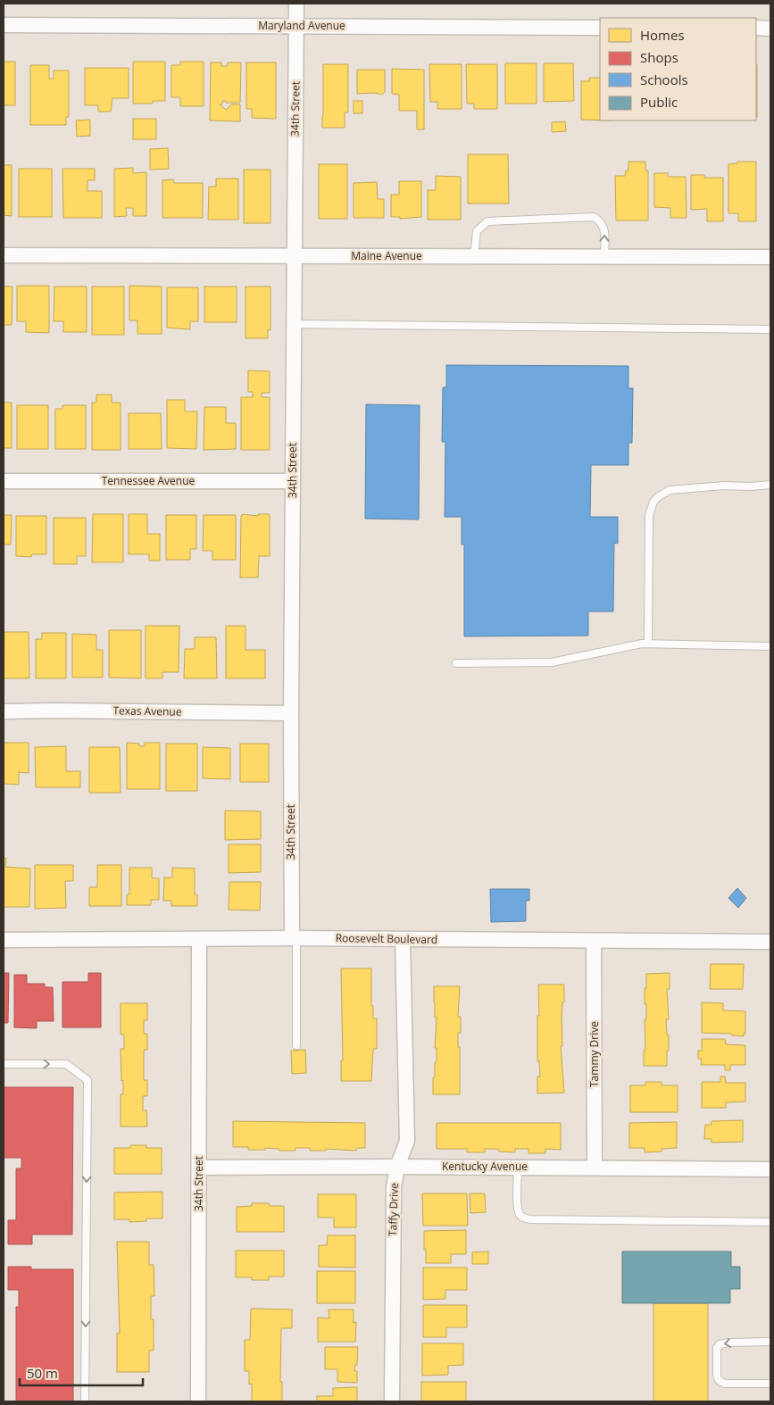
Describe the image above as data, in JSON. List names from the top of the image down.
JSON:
{
  "streets": {
    "street": [
      "Maryland Avenue",
      "34th Street",
      "Maine Avenue",
      "Tennessee Avenue",
      "Texas Avenue",
      "Roosevelt Boulevard",
      "Tammy Drive",
      "Kentucky Avenue",
      "Taffy Drive"
    ]
  },
  "crossings": [
    ["Maryland Avenue", "34th Street"],
    ["34th Street", "Maine Avenue"],
    ["34th Street", "Tennessee Avenue"],
    ["34th Street", "Texas Avenue"],
    ["34th Street", "Roosevelt Boulevard"],
    ["34th Street", "Kentucky Avenue"],
    ["Roosevelt Boulevard", "Tammy Drive"],
    ["Roosevelt Boulevard", "Taffy Drive"],
    ["Tammy Drive", "Kentucky Avenue"],
    ["Kentucky Avenue", "Taffy Drive"]
  ],
  "legend": [
    "Homes",
    "Shops",
    "Schools",
    "Public"
  ],
  "scale_bar": "50 m"
}
